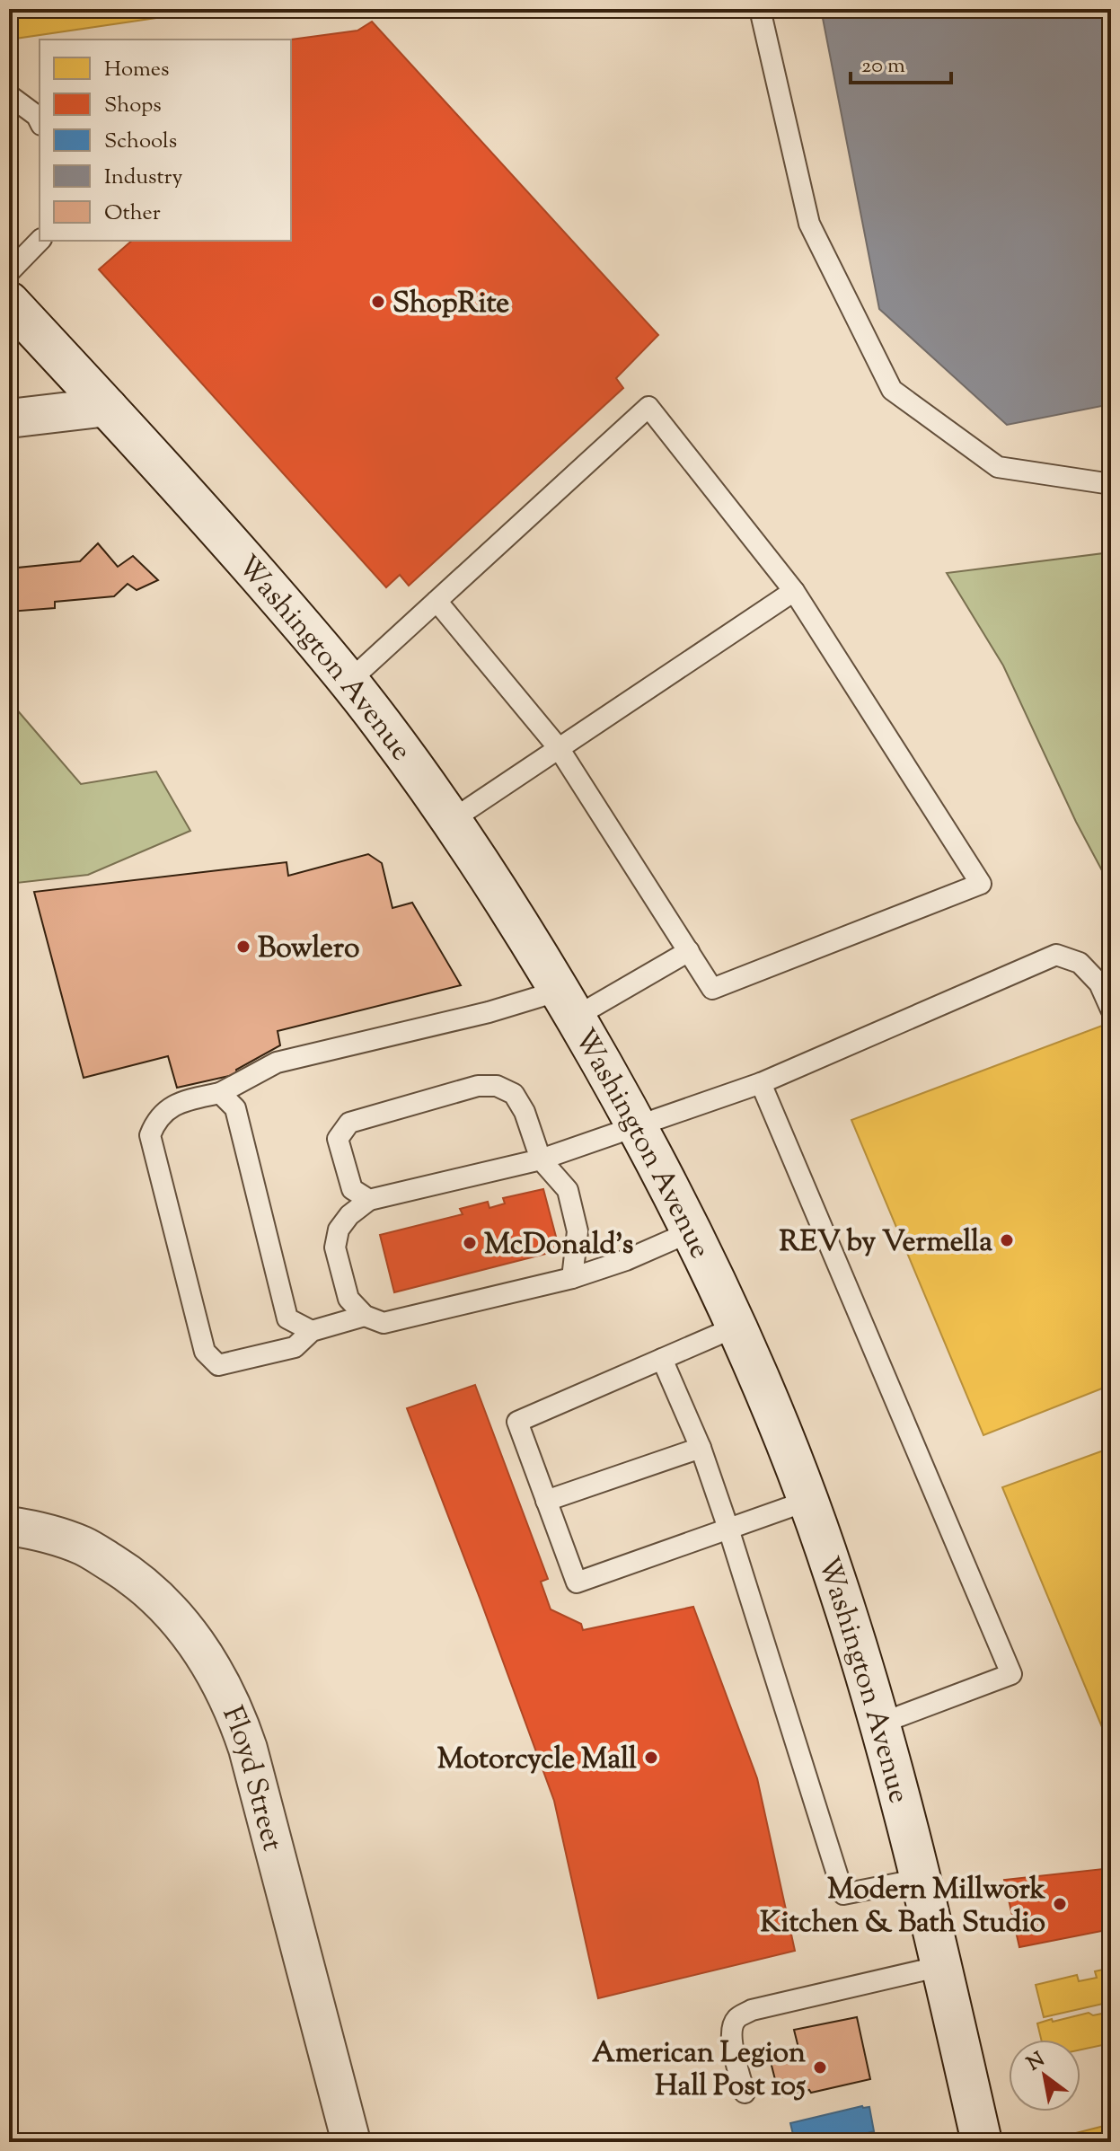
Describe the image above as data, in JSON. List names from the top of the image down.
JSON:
{
  "streets": {
    "main road": ["Washington Avenue"],
    "street": ["Floyd Street"]
  },
  "places": [
    "ShopRite",
    "Bowlero",
    "REV by Vermella",
    "McDonald's",
    "Motorcycle Mall",
    "Modern Millwork Kitchen & Bath Studio",
    "American Legion Hall Post 105"
  ],
  "legend": [
    "Homes",
    "Shops",
    "Schools",
    "Industry",
    "Other"
  ],
  "scale_bar": "20 m",
  "north": "top left"
}
